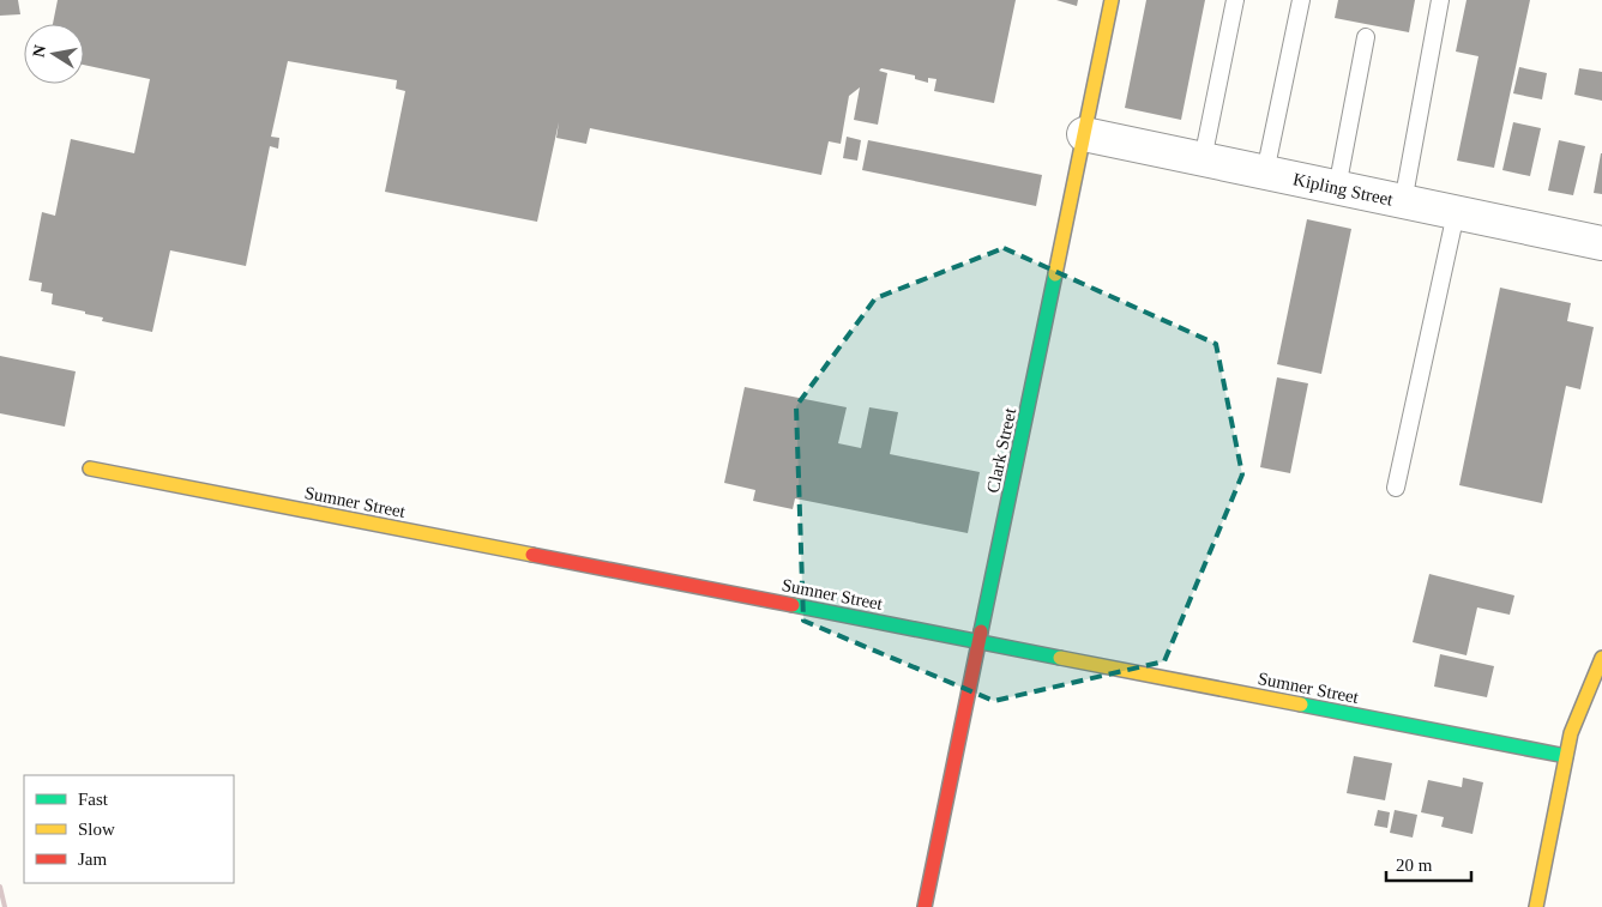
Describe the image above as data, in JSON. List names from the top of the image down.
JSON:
{
  "streets": {
    "street": ["Kipling Street", "Clark Street", "Sumner Street"]
  },
  "crossings": [
    ["Kipling Street", "Clark Street"],
    ["Clark Street", "Sumner Street"]
  ],
  "legend": ["Fast", "Slow", "Jam"],
  "scale_bar": "20 m",
  "north": "left"
}
